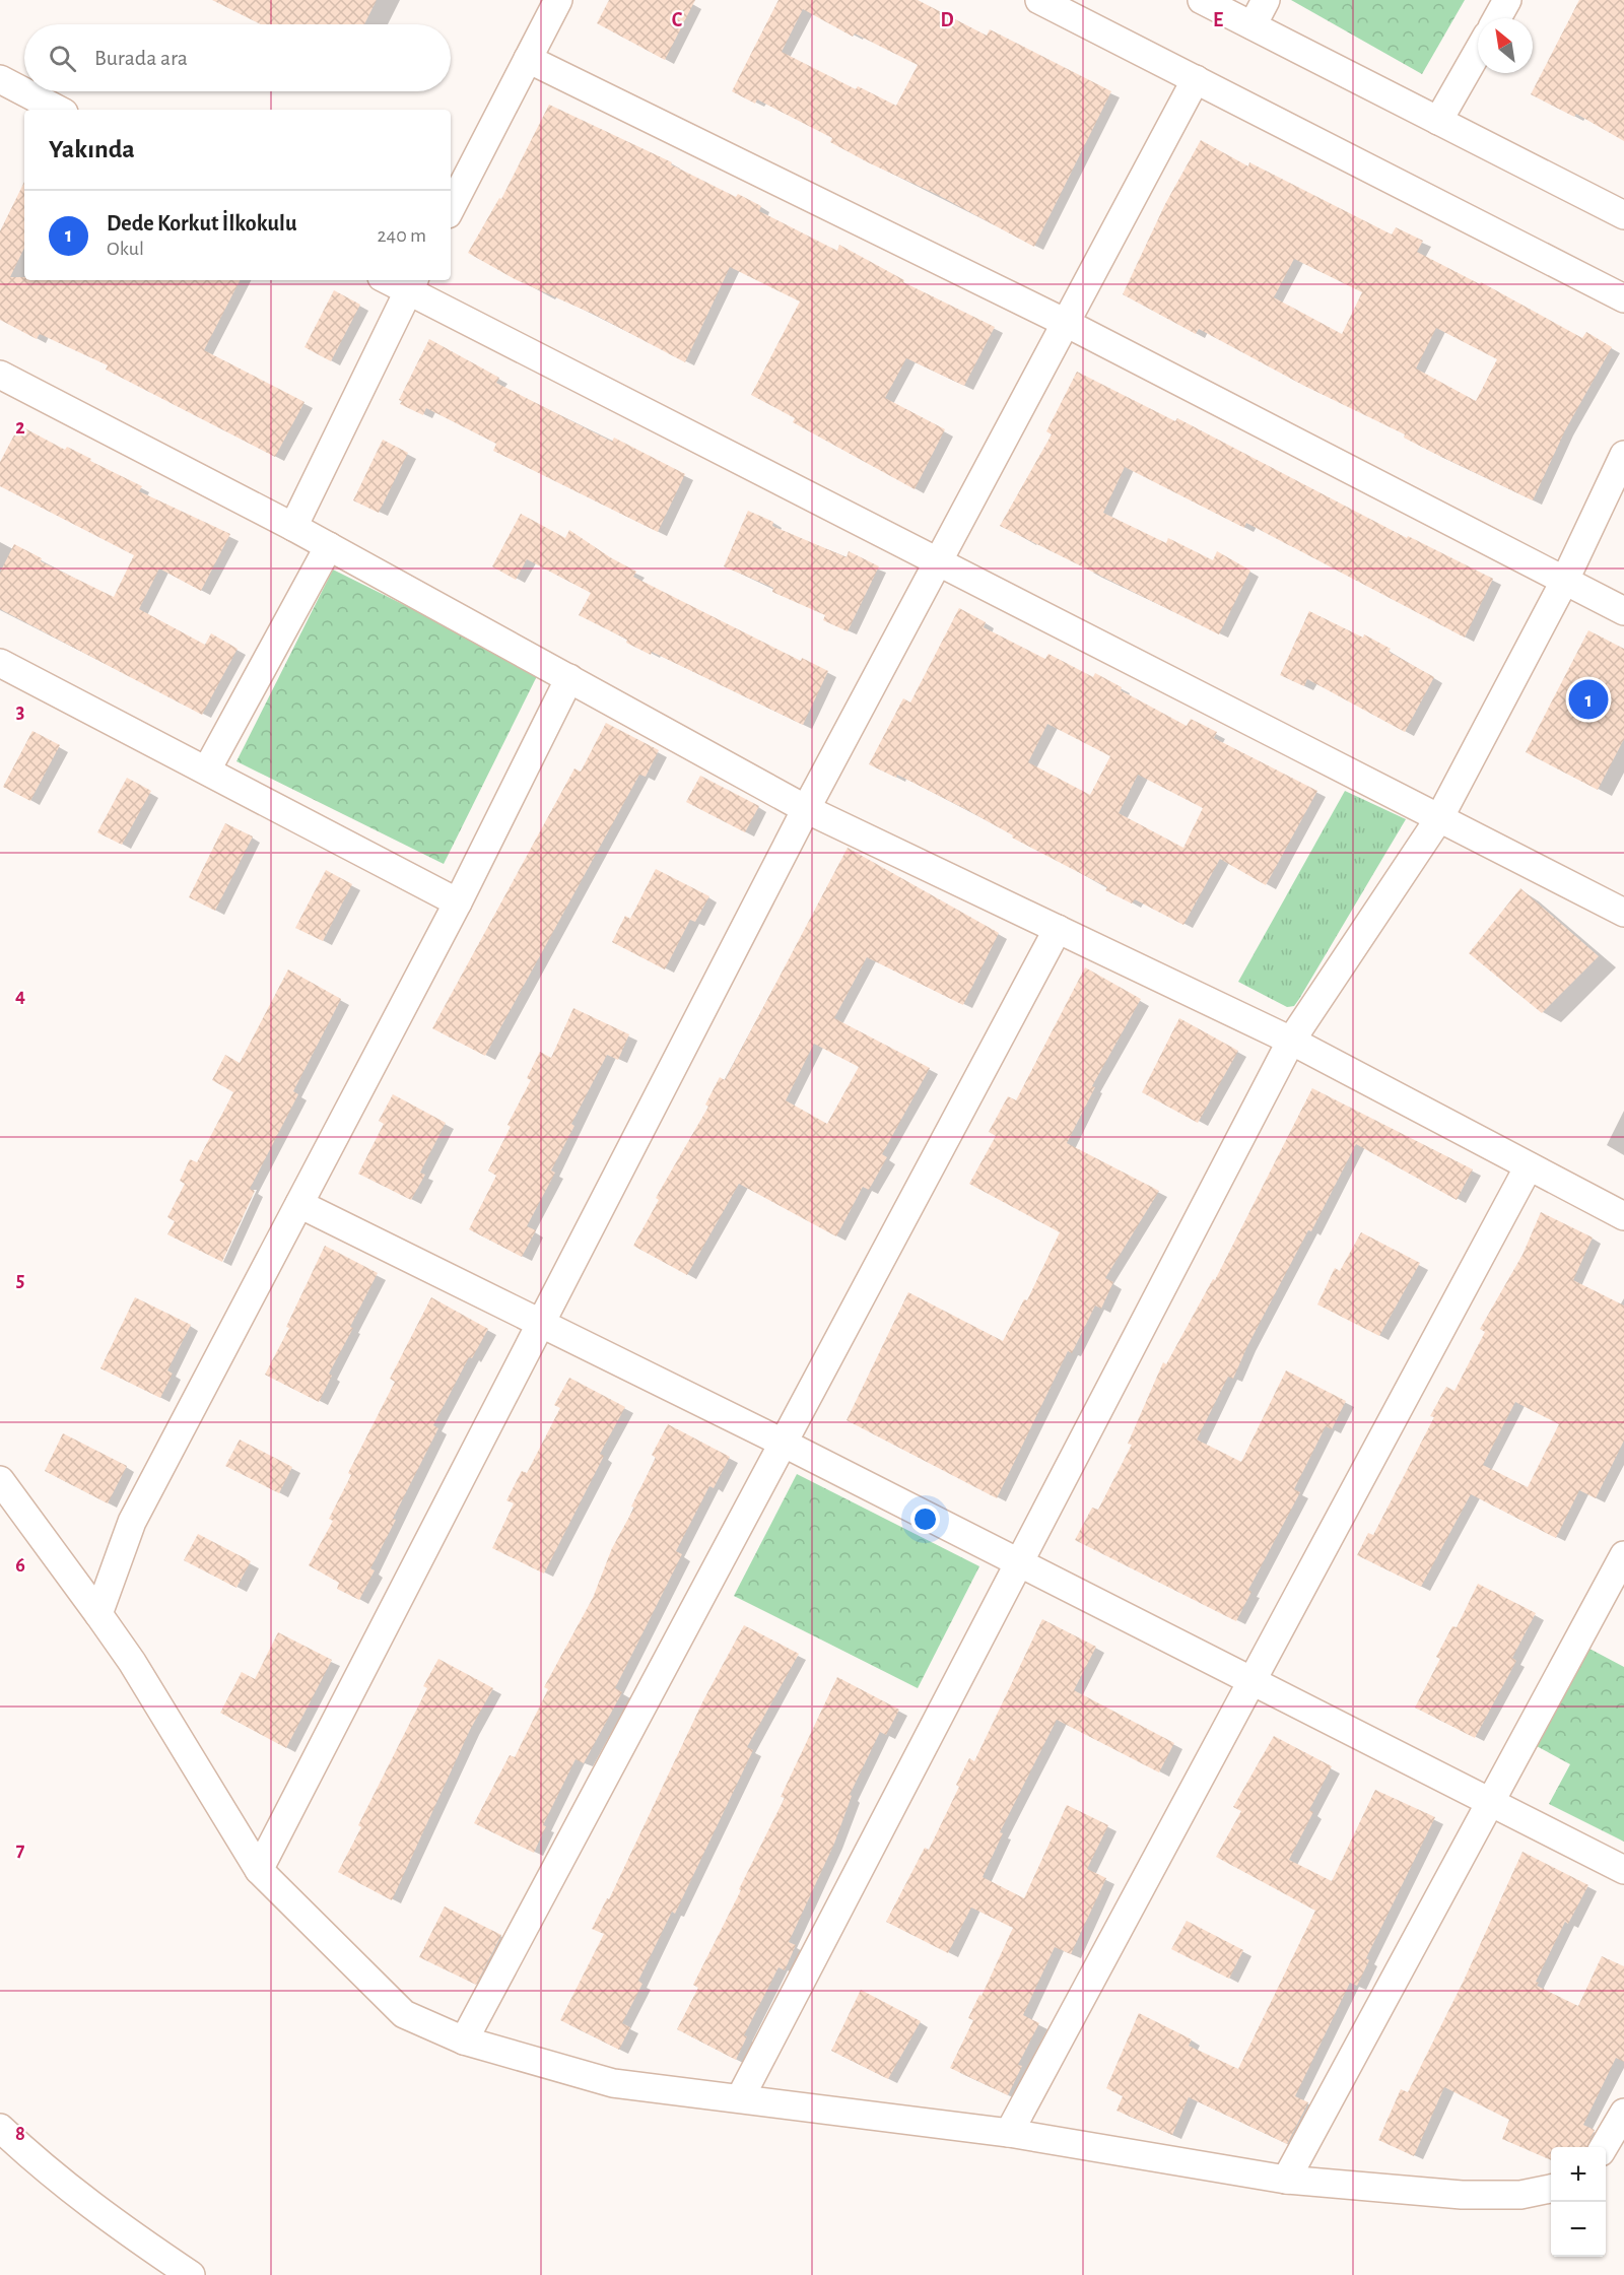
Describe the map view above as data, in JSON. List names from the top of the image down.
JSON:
{
  "north": "top left",
  "page": {
    "search": "Burada ara",
    "heading": "Yakında",
    "list": [
      {
        "mark": "1",
        "name": "Dede Korkut İlkokulu",
        "note": "Okul",
        "value": "240 m"
      }
    ],
    "pins": "1",
    "map_buttons": ["+", "−"]
  },
  "grid": {
    "columns": ["C", "D", "E"],
    "rows": [
      "2",
      "3",
      "4",
      "5",
      "6",
      "7",
      "8"
    ]
  }
}
